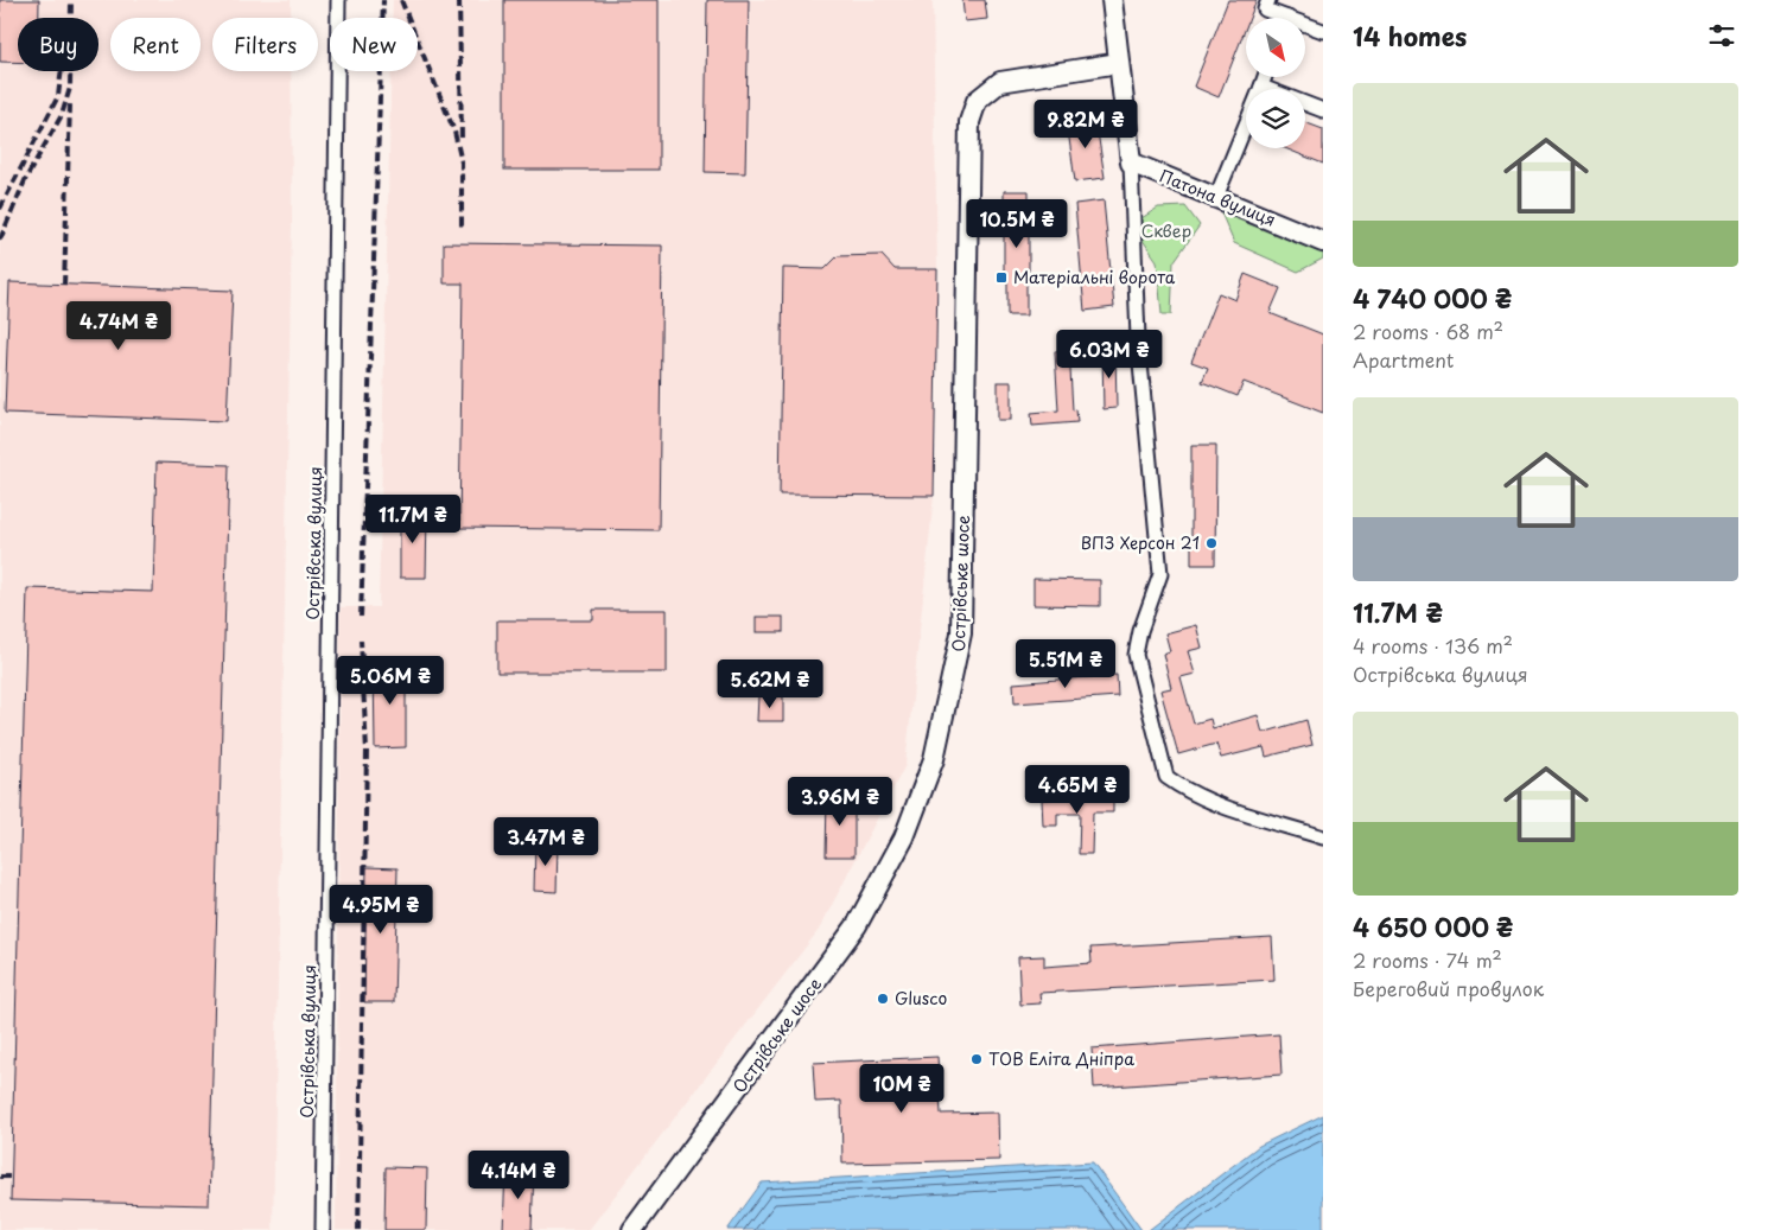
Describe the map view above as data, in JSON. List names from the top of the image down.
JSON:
{
  "streets": {
    "street": ["Патона вулиця", "Острівська вулиця", "Острівське шосе"]
  },
  "parks": ["Сквер"],
  "places": {
    "transit": ["Матеріальні ворота"],
    "other": ["ВПЗ Херсон 21", "Glusco", "ТОВ Еліта Дніпра"]
  },
  "north": "bottom right",
  "page": {
    "heading": "14 homes",
    "chip": [
      "Buy",
      "Rent",
      "Filters",
      "New"
    ],
    "list": [
      {
        "name": "4 740 000 ₴",
        "note": "2 rooms · 68 m² · Apartment"
      },
      {
        "name": "11.7M ₴",
        "note": "4 rooms · 136 m² · Острівська вулиця"
      },
      {
        "name": "4 650 000 ₴",
        "note": "2 rooms · 74 m² · Береговий провулок"
      }
    ],
    "price": [
      "9.82M ₴",
      "10.5M ₴",
      "4.74M ₴",
      "6.03M ₴",
      "11.7M ₴",
      "5.51M ₴",
      "5.06M ₴",
      "5.62M ₴",
      "4.65M ₴",
      "3.96M ₴",
      "3.47M ₴",
      "4.95M ₴",
      "10M ₴",
      "4.14M ₴"
    ]
  }
}
